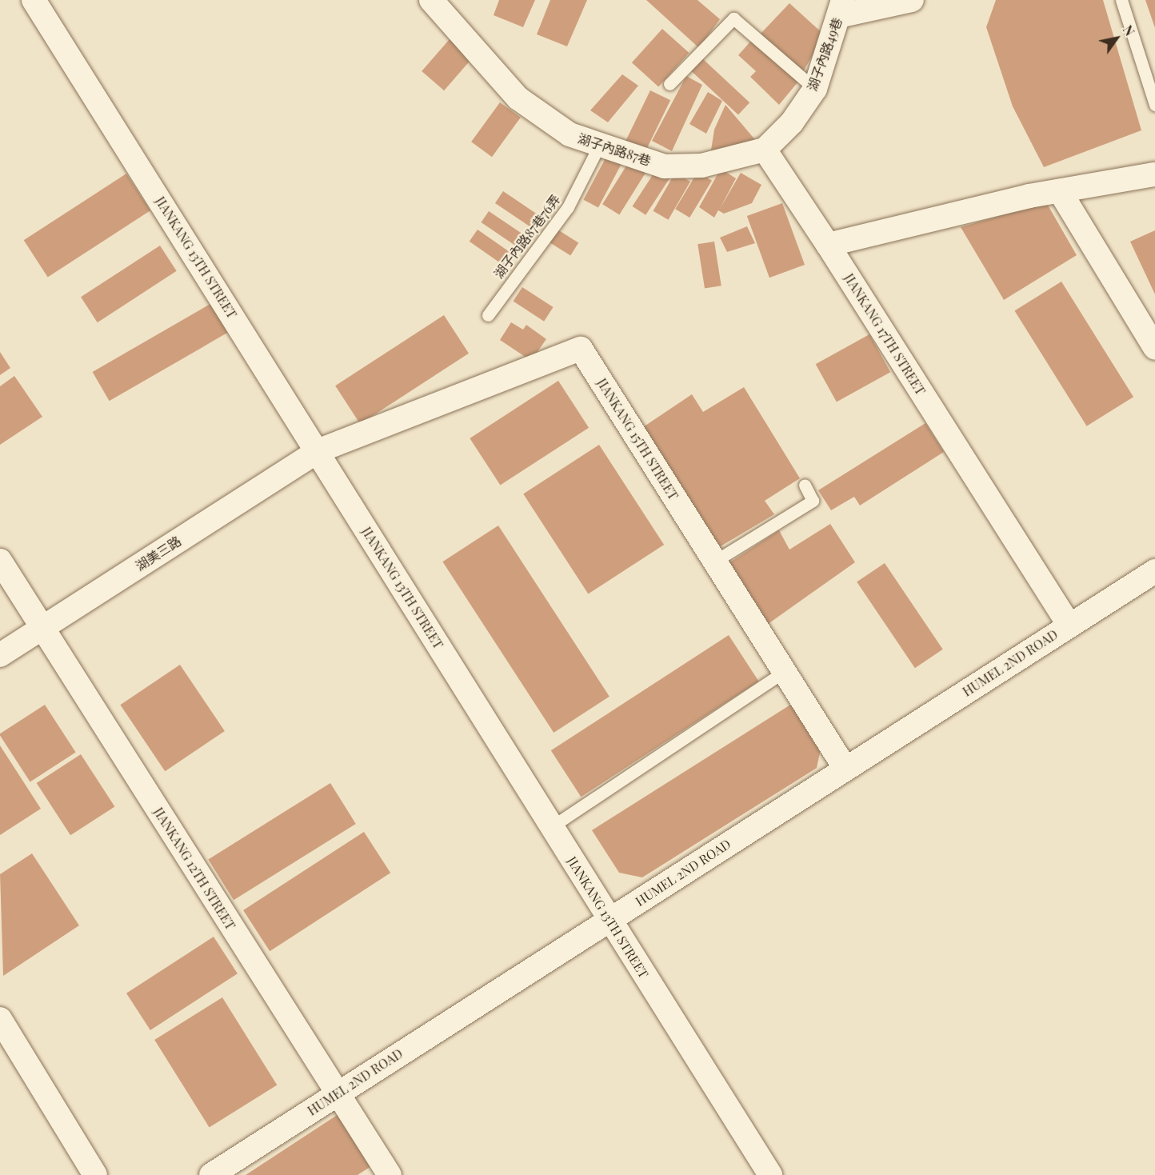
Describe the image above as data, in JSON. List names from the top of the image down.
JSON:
{
  "streets": {
    "street": [
      "湖子內路49巷",
      "湖子內路87巷",
      "JIANKANG 13TH STREET",
      "JIANKANG 17TH STREET",
      "JIANKANG 15TH STREET",
      "湖美三路",
      "HUMEL 2ND ROAD",
      "JIANKANG 12TH STREET"
    ],
    "lane": ["湖子內路87巷76弄"]
  },
  "crossings": [
    ["湖子內路49巷", "湖子內路87巷"],
    ["湖子內路49巷", "JIANKANG 17TH STREET"],
    ["湖子內路87巷", "湖子內路87巷76弄"],
    ["湖子內路87巷", "JIANKANG 17TH STREET"],
    ["JIANKANG 13TH STREET", "JIANKANG 15TH STREET"],
    ["JIANKANG 13TH STREET", "湖美三路"],
    ["JIANKANG 13TH STREET", "HUMEL 2ND ROAD"],
    ["JIANKANG 17TH STREET", "HUMEL 2ND ROAD"],
    ["JIANKANG 15TH STREET", "湖美三路"],
    ["JIANKANG 15TH STREET", "HUMEL 2ND ROAD"],
    ["湖美三路", "JIANKANG 12TH STREET"],
    ["HUMEL 2ND ROAD", "JIANKANG 12TH STREET"]
  ],
  "north": "top right"
}
